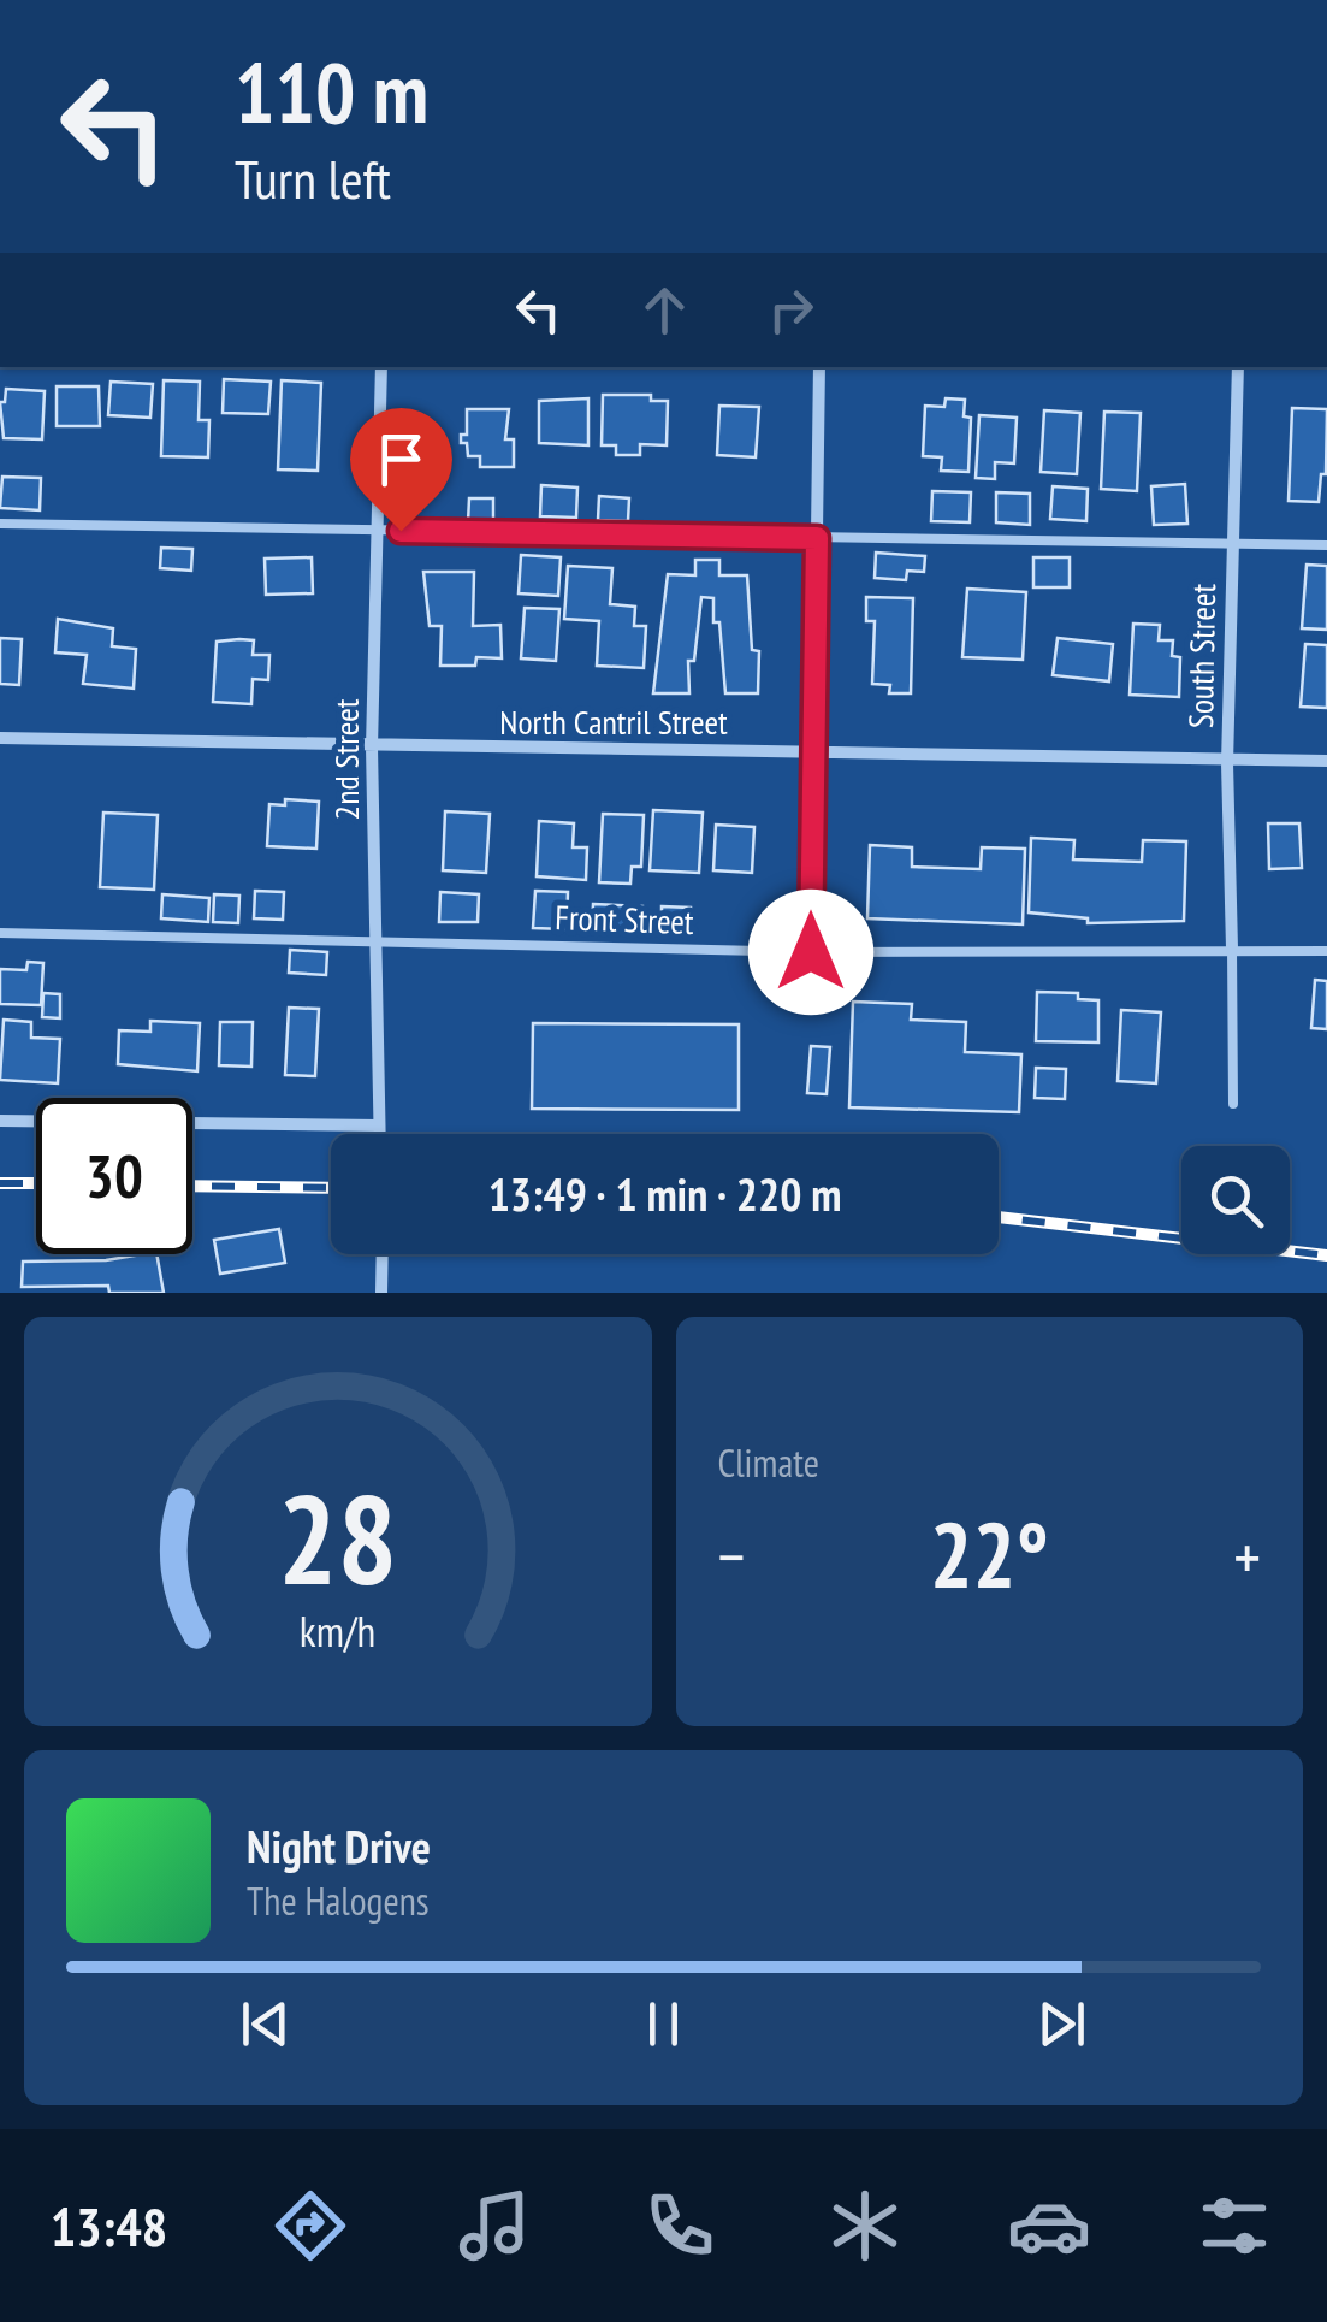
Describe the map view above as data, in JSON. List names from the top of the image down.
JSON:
{
  "streets": {
    "street": ["South Street", "North Cantril Street", "2nd Street"],
    "lane": ["Front Street"]
  },
  "crossings": [
    ["South Street", "North Cantril Street"],
    ["South Street", "Front Street"],
    ["North Cantril Street", "2nd Street"],
    ["2nd Street", "Front Street"]
  ],
  "page": {
    "turn": ["110 m", "Turn left"],
    "limit": "30",
    "trip": "13:49 · 1 min · 220 m",
    "tile": "Climate",
    "heat": ["−", "22°", "+"],
    "song": ["Night Drive", "The Halogens"],
    "tabs": "13:48",
    "gauge": ["28", "km/h"]
  }
}
